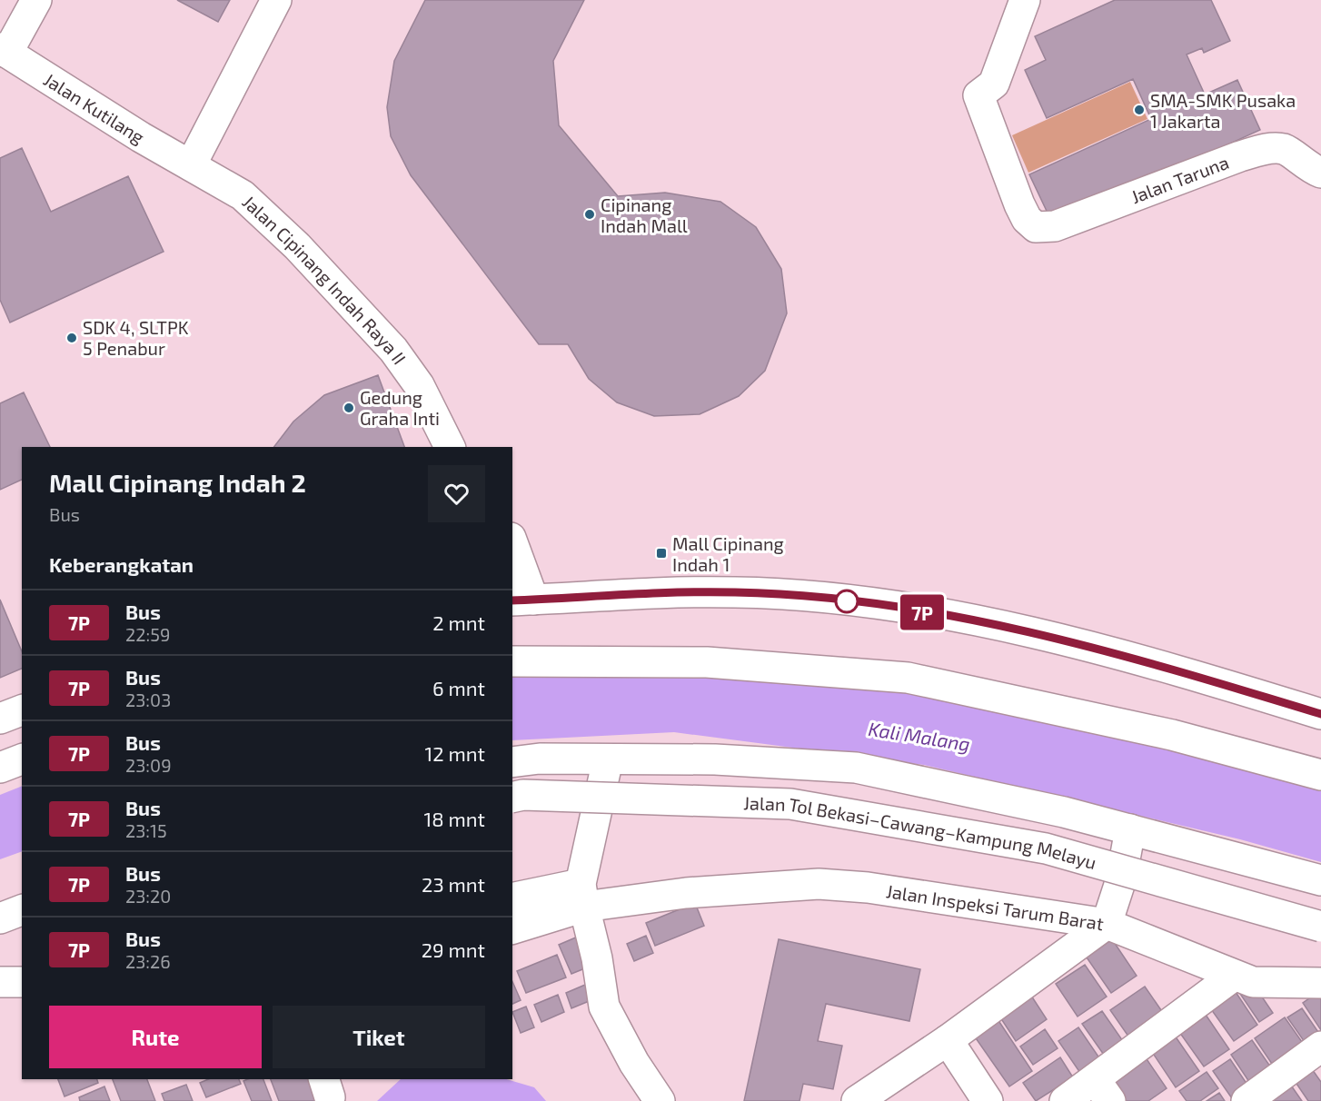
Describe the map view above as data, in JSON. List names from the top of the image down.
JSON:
{
  "streets": {
    "main road": [
      "Jalan Kutilang",
      "Jalan Taruna",
      "Jalan Cipinang Indah Raya II",
      "Jalan Tol Bekasi–Cawang–Kampung Melayu",
      "Jalan Inspeksi Tarum Barat"
    ]
  },
  "crossings": [
    ["Jalan Kutilang", "Jalan Cipinang Indah Raya II"]
  ],
  "water": ["Kali Malang"],
  "places": {
    "other": [
      "SMA-SMK Pusaka 1 Jakarta",
      "Cipinang Indah Mall",
      "SDK 4, SLTPK 5 Penabur",
      "Gedung Graha Inti"
    ],
    "transit": ["Mall Cipinang Indah 1"]
  },
  "lines": ["bus line 7P"],
  "page": {
    "on_map": "7P",
    "heading": [
      ["Mall Cipinang Indah 2", "Bus"],
      "Keberangkatan"
    ],
    "list": [
      {
        "mark": "7P",
        "name": "Bus",
        "note": "22:59",
        "value": "2 mnt"
      },
      {
        "mark": "7P",
        "name": "Bus",
        "note": "23:03",
        "value": "6 mnt"
      },
      {
        "mark": "7P",
        "name": "Bus",
        "note": "23:09",
        "value": "12 mnt"
      },
      {
        "mark": "7P",
        "name": "Bus",
        "note": "23:15",
        "value": "18 mnt"
      },
      {
        "mark": "7P",
        "name": "Bus",
        "note": "23:20",
        "value": "23 mnt"
      },
      {
        "mark": "7P",
        "name": "Bus",
        "note": "23:26",
        "value": "29 mnt"
      }
    ],
    "buttons": ["Rute", "Tiket"]
  }
}
